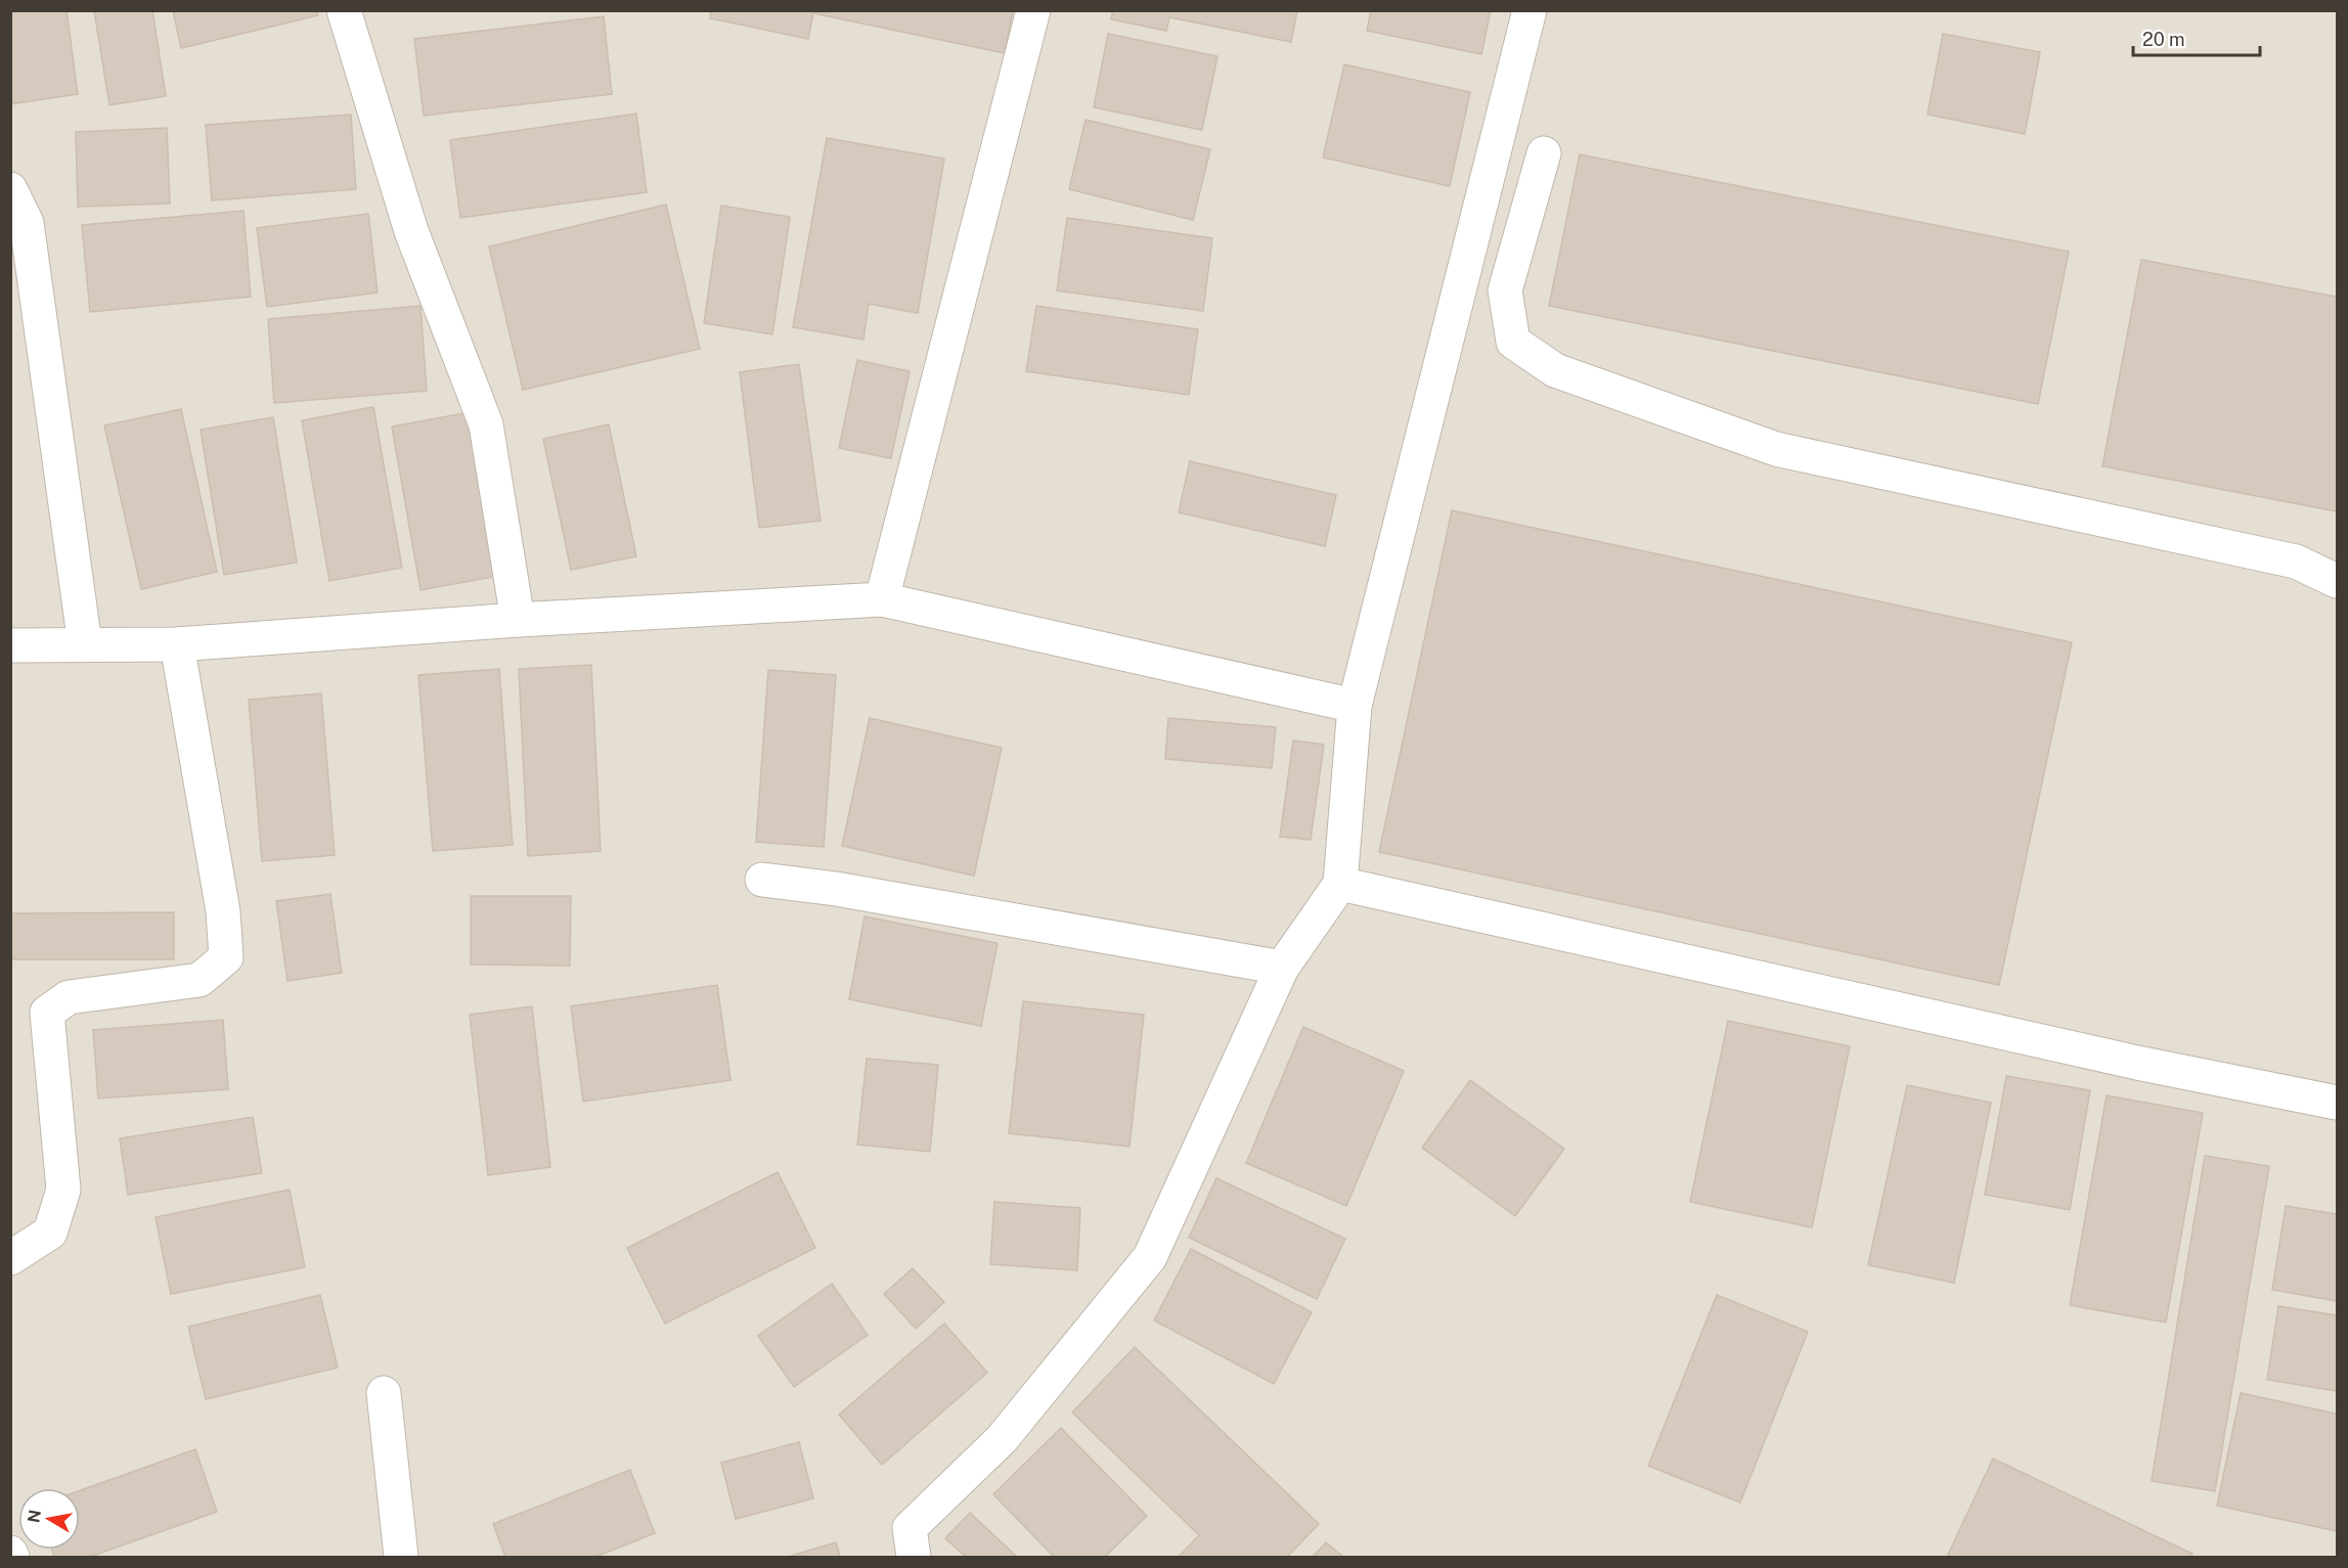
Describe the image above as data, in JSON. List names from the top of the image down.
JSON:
{
  "scale_bar": "20 m",
  "north": "left"
}
